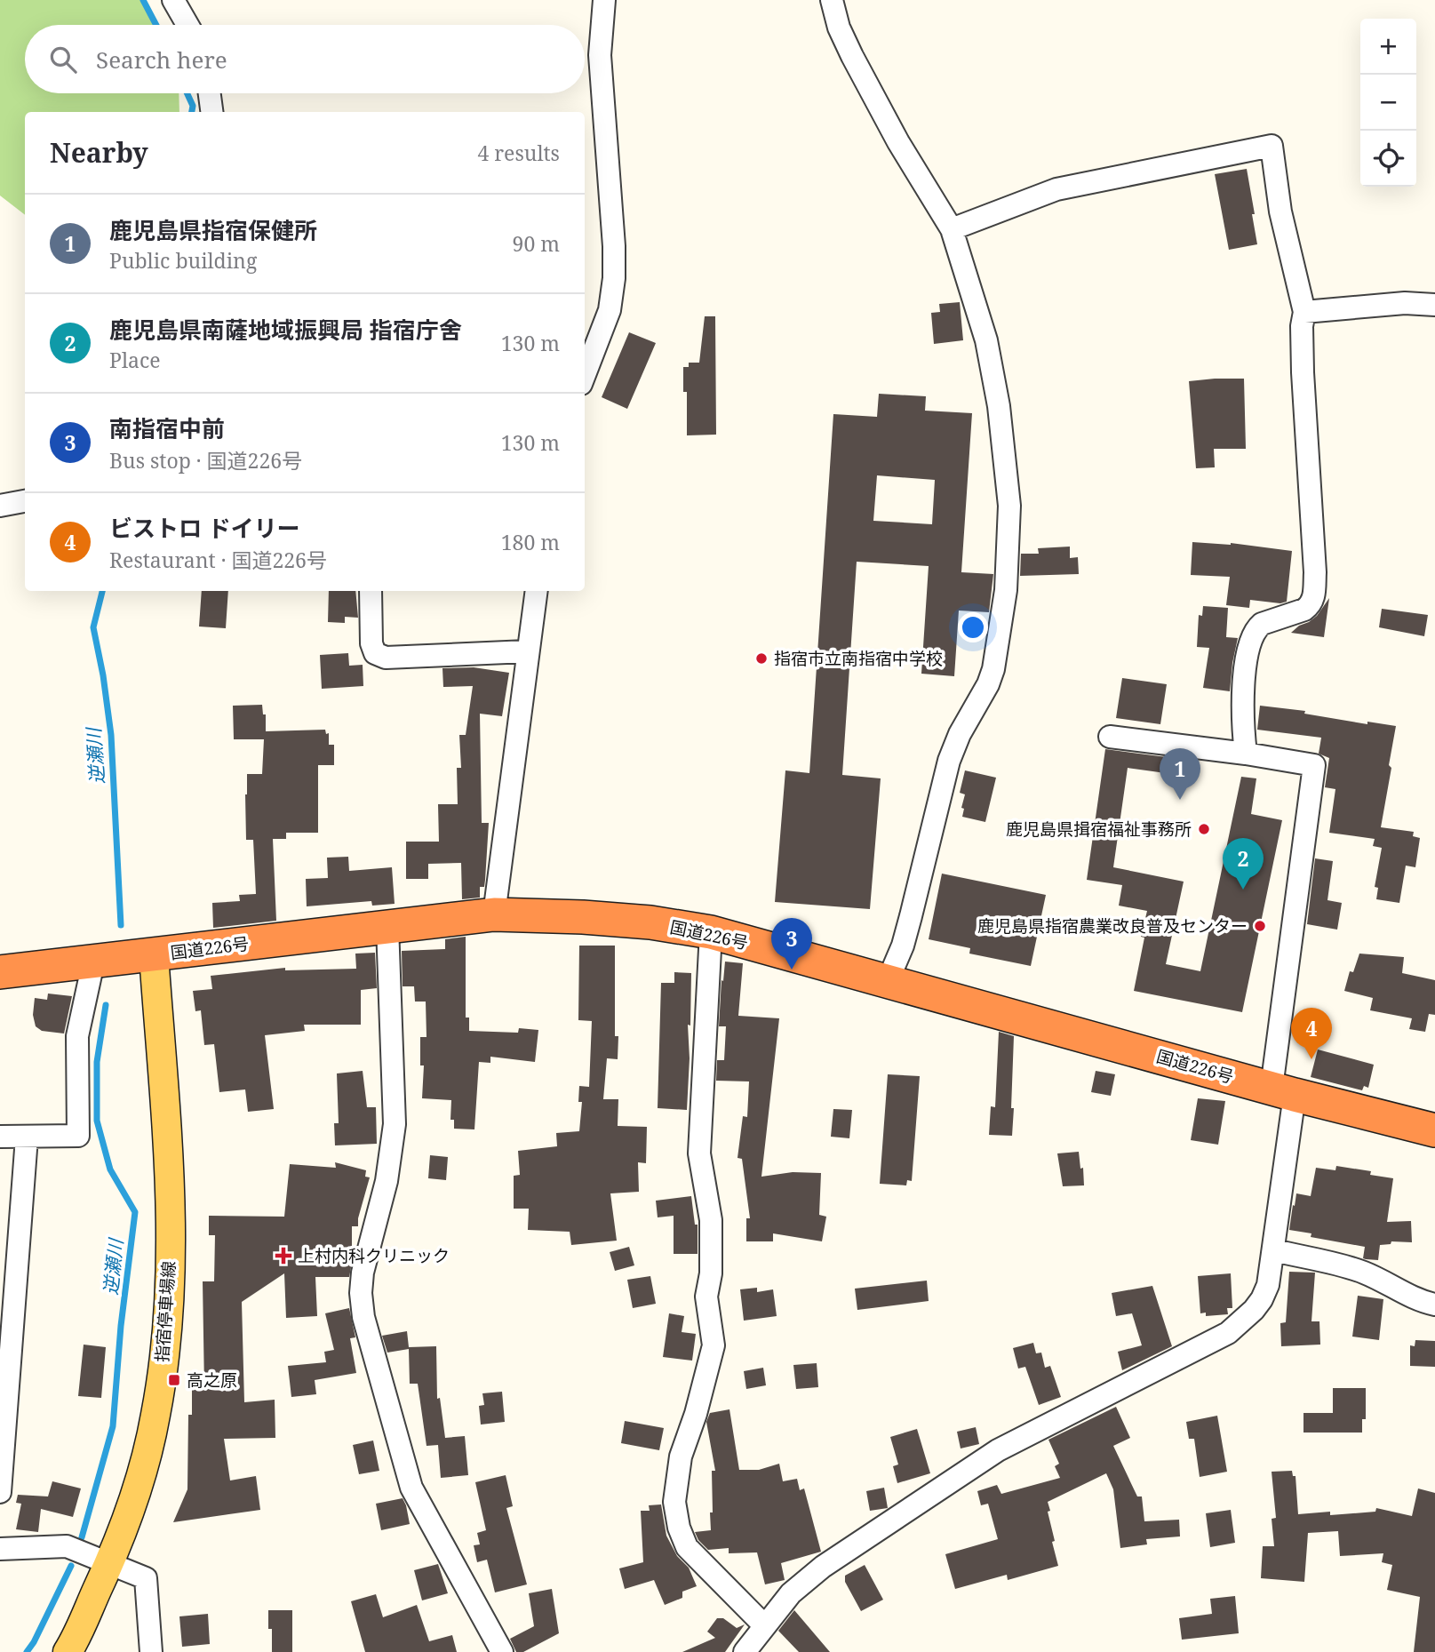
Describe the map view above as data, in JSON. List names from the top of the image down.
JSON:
{
  "streets": {
    "highway": ["国道226号"],
    "main road": ["指宿停車場線"]
  },
  "crossings": [
    ["国道226号", "指宿停車場線"]
  ],
  "water": ["逆瀬川"],
  "places": {
    "other": ["指宿市立南指宿中学校", "鹿児島県揖宿福祉事務所", "鹿児島県指宿農業改良普及センター"],
    "health": ["上村内科クリニック"],
    "transit": ["高之原"]
  },
  "page": {
    "map_buttons": ["+", "−"],
    "search": "Search here",
    "heading": ["Nearby", "4 results"],
    "list": [
      {
        "mark": "1",
        "name": "鹿児島県指宿保健所",
        "note": "Public building",
        "value": "90 m"
      },
      {
        "mark": "2",
        "name": "鹿児島県南薩地域振興局 指宿庁舍",
        "note": "Place",
        "value": "130 m"
      },
      {
        "mark": "3",
        "name": "南指宿中前",
        "note": "Bus stop · 国道226号",
        "value": "130 m"
      },
      {
        "mark": "4",
        "name": "ビストロ ドイリー",
        "note": "Restaurant · 国道226号",
        "value": "180 m"
      }
    ],
    "pins": [
      "1",
      "2",
      "3",
      "4"
    ]
  }
}
